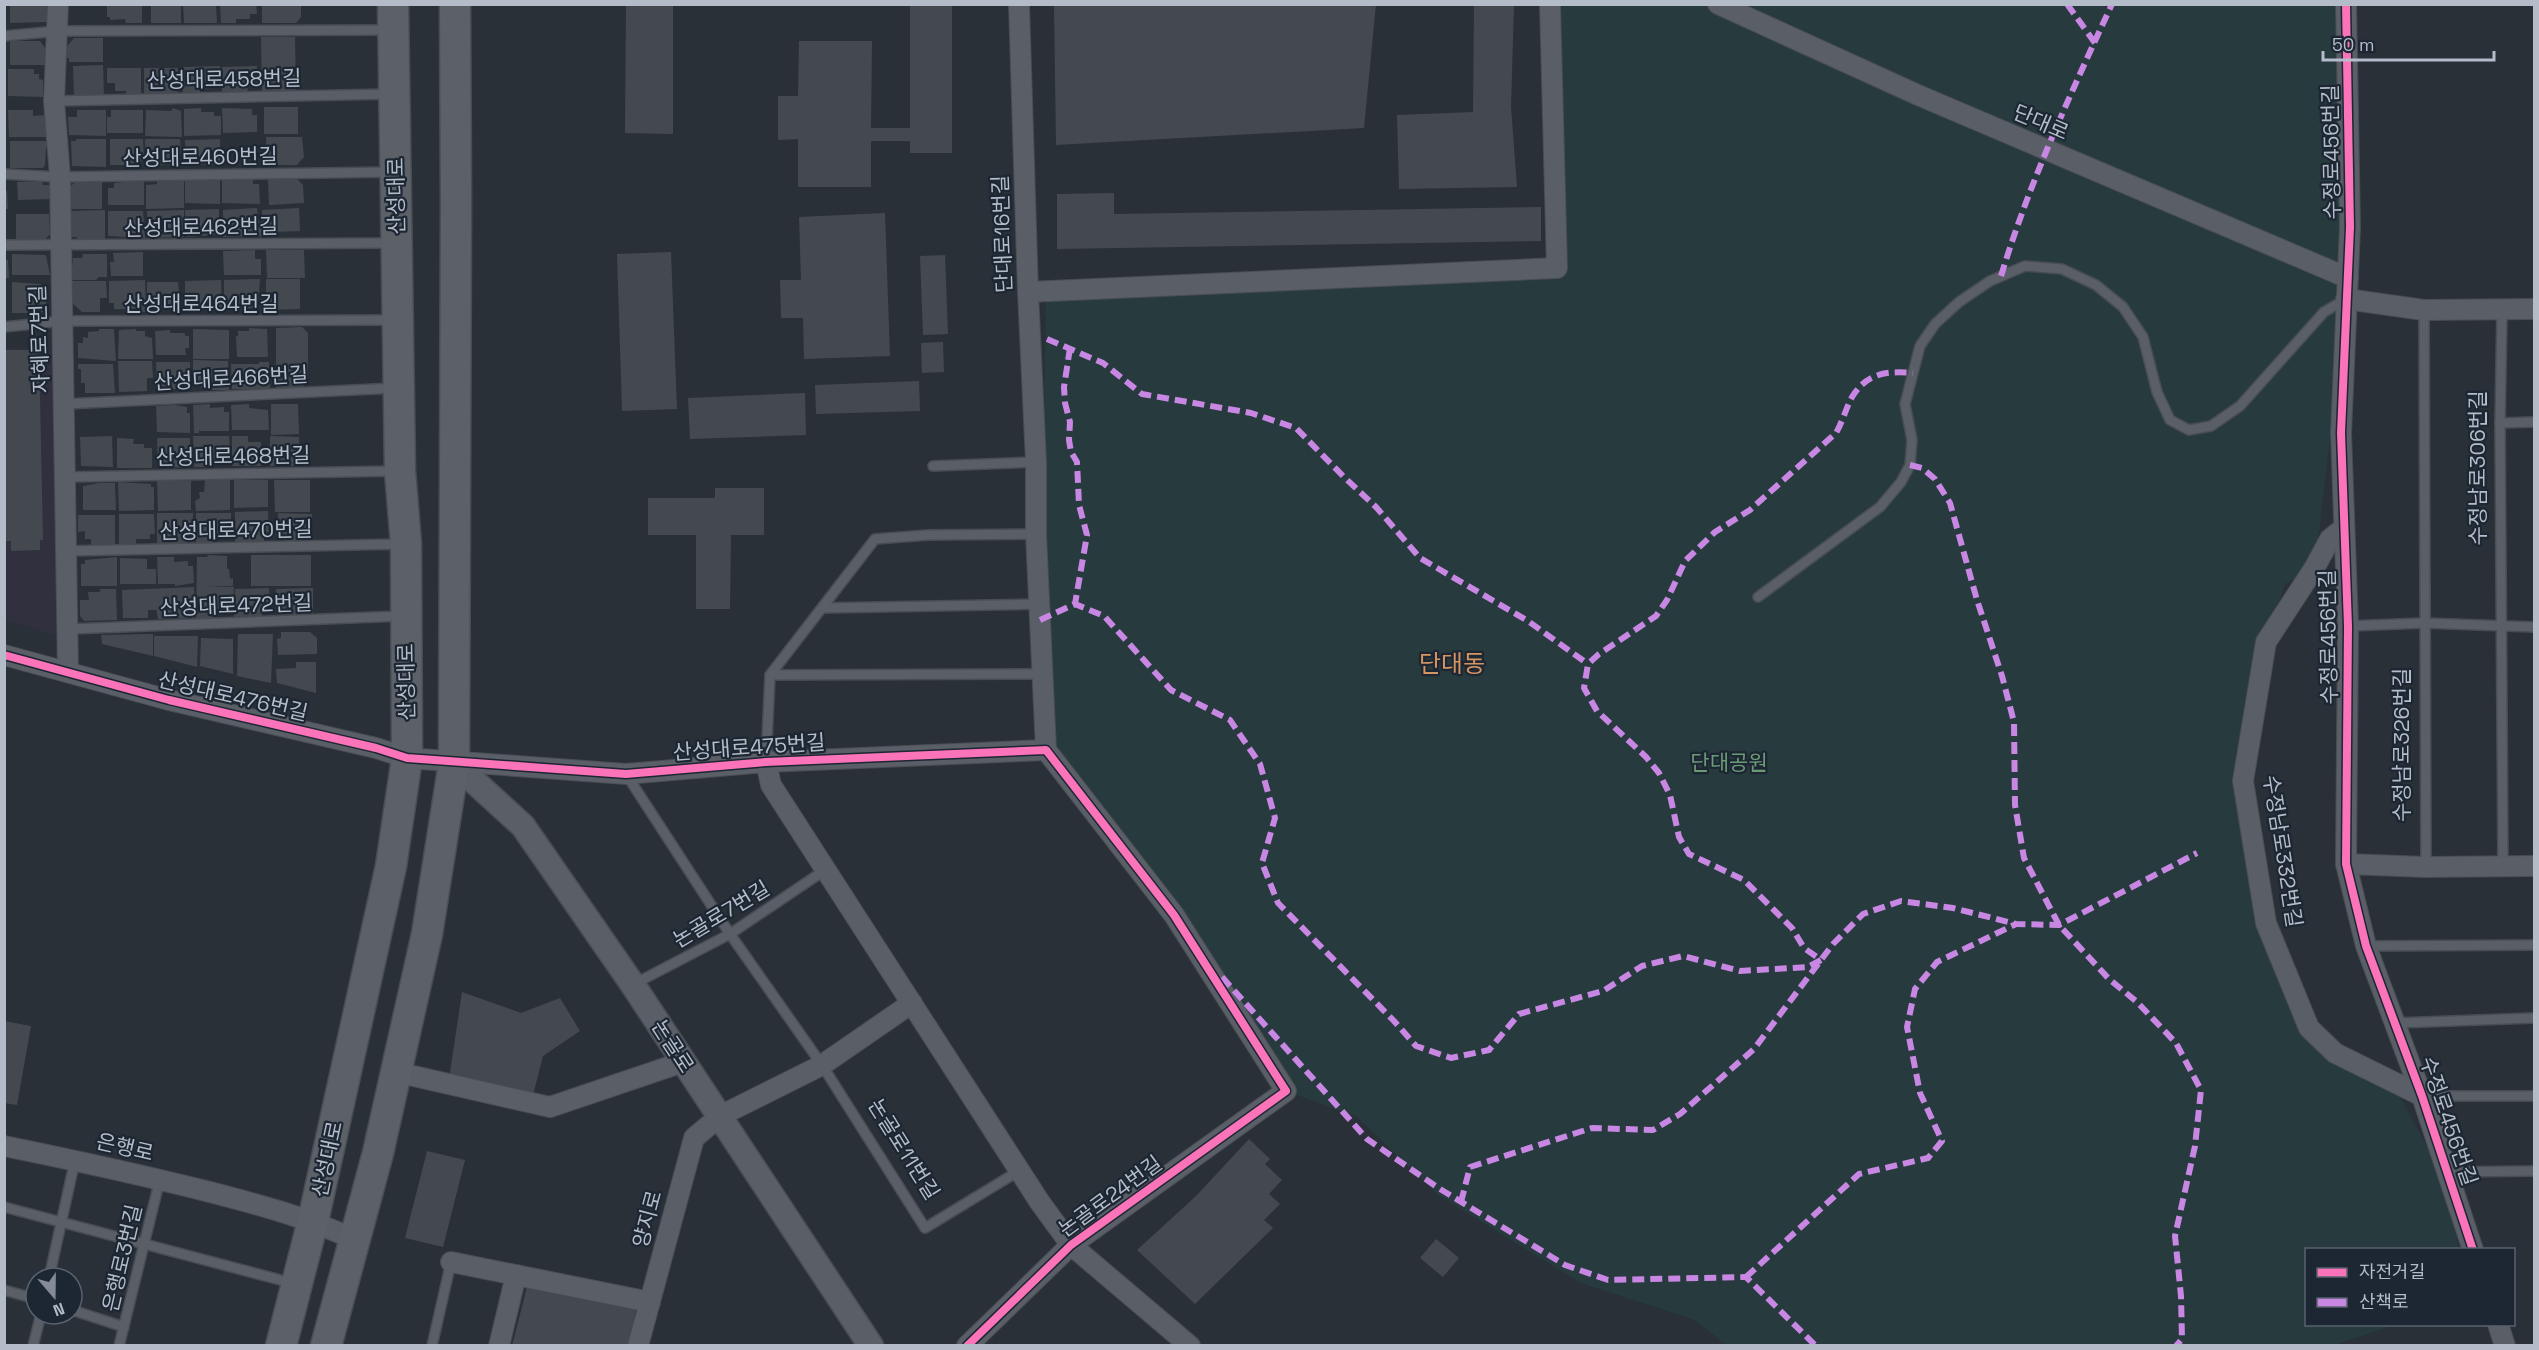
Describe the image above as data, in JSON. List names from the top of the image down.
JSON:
{
  "streets": {
    "main road": ["산성대로"],
    "street": [
      "단대로",
      "수정로456번길",
      "단대로16번길",
      "자혜로7번길",
      "산성대로476번길",
      "산성대로475번길",
      "수정남로332번길",
      "논골로",
      "은행로",
      "논골로24번길",
      "양지로"
    ],
    "lane": [
      "산성대로458번길",
      "산성대로460번길",
      "산성대로462번길",
      "산성대로464번길",
      "산성대로466번길",
      "산성대로468번길",
      "수정남로306번길",
      "산성대로470번길",
      "산성대로472번길",
      "수정남로326번길",
      "논골로7번길",
      "논골로11번길",
      "은행로3번길"
    ]
  },
  "crossings": [
    ["산성대로458번길", "산성대로"],
    ["산성대로458번길", "자혜로7번길"],
    ["단대로", "수정로456번길"],
    ["수정로456번길", "수정남로332번길"],
    ["산성대로460번길", "산성대로"],
    ["산성대로460번길", "자혜로7번길"],
    ["산성대로", "산성대로462번길"],
    ["산성대로", "산성대로464번길"],
    ["산성대로", "산성대로466번길"],
    ["산성대로", "산성대로468번길"],
    ["산성대로", "산성대로470번길"],
    ["산성대로", "산성대로472번길"],
    ["산성대로", "산성대로476번길"],
    ["산성대로", "은행로"],
    ["산성대로462번길", "자혜로7번길"],
    ["단대로16번길", "산성대로475번길"],
    ["단대로16번길", "논골로24번길"],
    ["산성대로464번길", "자혜로7번길"],
    ["자혜로7번길", "산성대로466번길"],
    ["자혜로7번길", "산성대로468번길"],
    ["자혜로7번길", "산성대로470번길"],
    ["자혜로7번길", "산성대로472번길"],
    ["자혜로7번길", "산성대로476번길"],
    ["산성대로476번길", "산성대로475번길"],
    ["산성대로476번길", "논골로"],
    ["산성대로475번길", "논골로"],
    ["산성대로475번길", "논골로24번길"],
    ["논골로7번길", "논골로"],
    ["논골로7번길", "논골로11번길"],
    ["논골로", "양지로"],
    ["은행로", "은행로3번길"]
  ],
  "districts": ["단대동"],
  "parks": ["단대공원"],
  "legend": ["자전거길", "산책로"],
  "scale_bar": "50 m",
  "north": "bottom"
}
